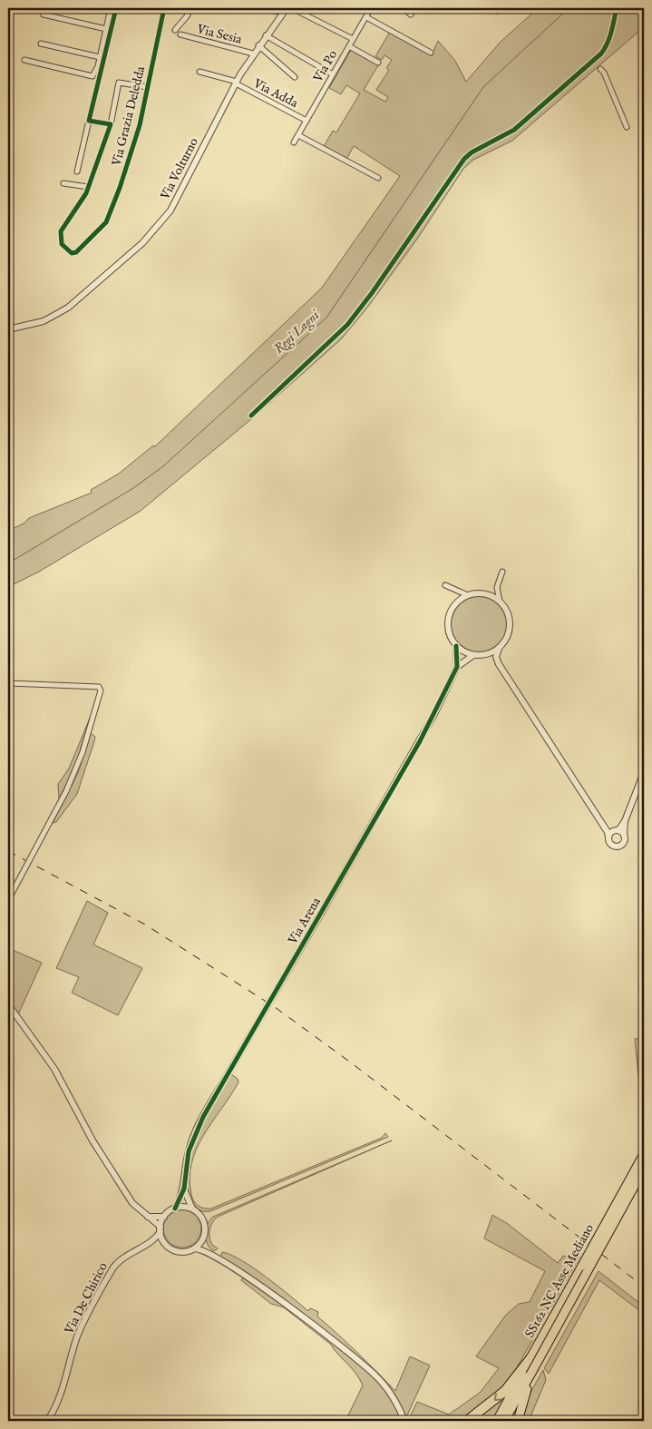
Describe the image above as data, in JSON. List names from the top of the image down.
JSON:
{
  "streets": {
    "highway": ["SS162 NC Asse Mediano"],
    "street": [
      "Via Sesia",
      "Via Po",
      "Via Adda",
      "Via Grazia Deledda",
      "Via Volturno",
      "Via Arena",
      "Via De Chirico"
    ]
  },
  "crossings": [
    ["Via Sesia", "Via Volturno"],
    ["Via Po", "Via Adda"],
    ["Via Adda", "Via Volturno"],
    ["Via Arena", "Via De Chirico"]
  ],
  "water": ["Regi Lagni"]
}
